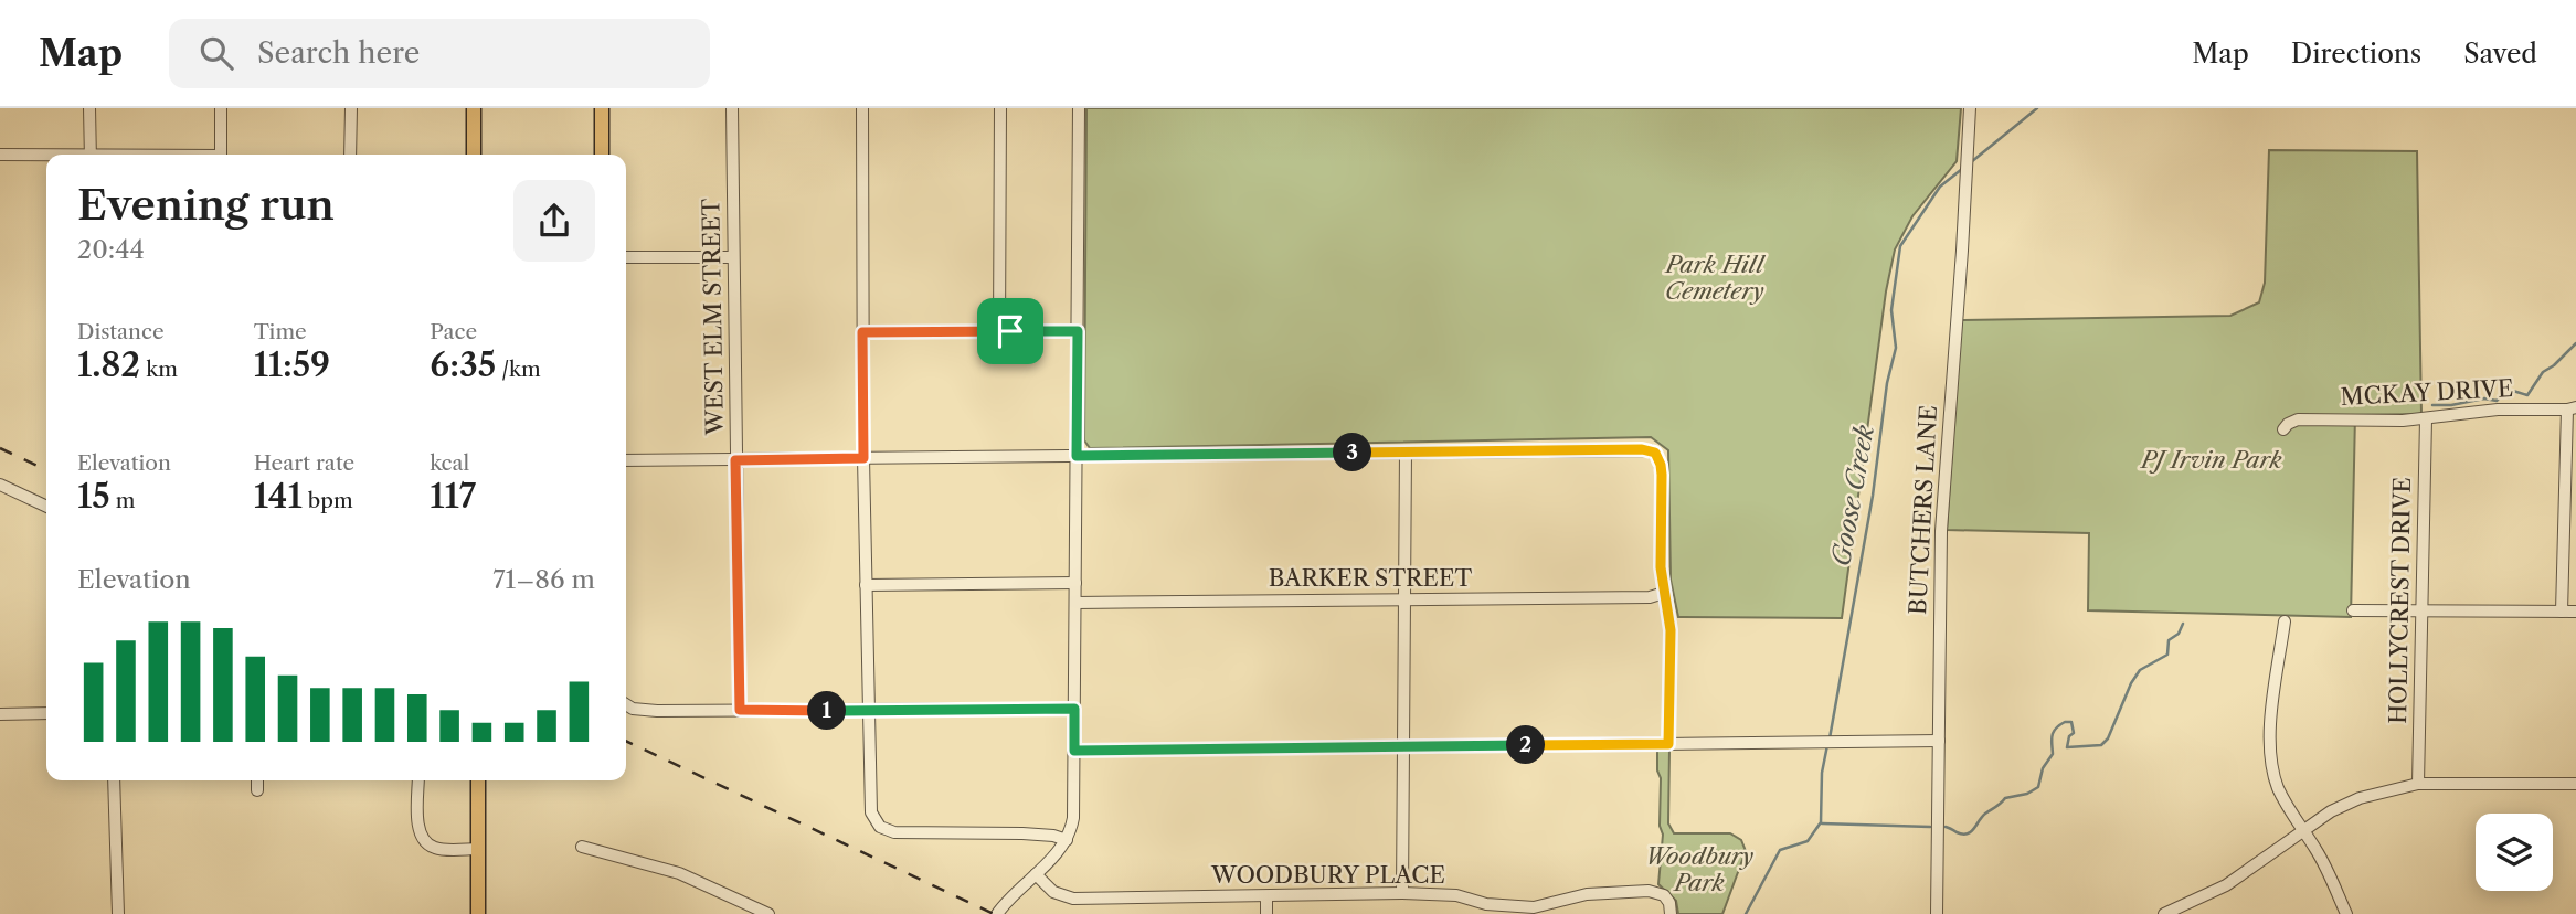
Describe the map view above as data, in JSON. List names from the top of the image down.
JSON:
{
  "streets": {
    "street": [
      "WEST ELM STREET",
      "MCKAY DRIVE",
      "BUTCHERS LANE",
      "BARKER STREET",
      "HOLLYCREST DRIVE",
      "WOODBURY PLACE"
    ]
  },
  "crossings": [
    ["MCKAY DRIVE", "HOLLYCREST DRIVE"]
  ],
  "water": ["Goose Creek"],
  "parks": ["Park Hill Cemetery", "PJ Irvin Park", "Woodbury Park"],
  "page": {
    "header": "Map",
    "search": "Search here",
    "nav": ["Map", "Directions", "Saved"],
    "heading": ["Evening run", "20:44"],
    "stats": [
      ["Distance", "1.82 km"],
      ["Time", "11:59"],
      ["Pace", "6:35 /km"],
      ["Elevation", "15 m"],
      ["Heart rate", "141 bpm"],
      ["kcal", "117"]
    ],
    "pins": ["3", "1", "2"],
    "chart": ["Elevation", "71–86 m"]
  }
}
